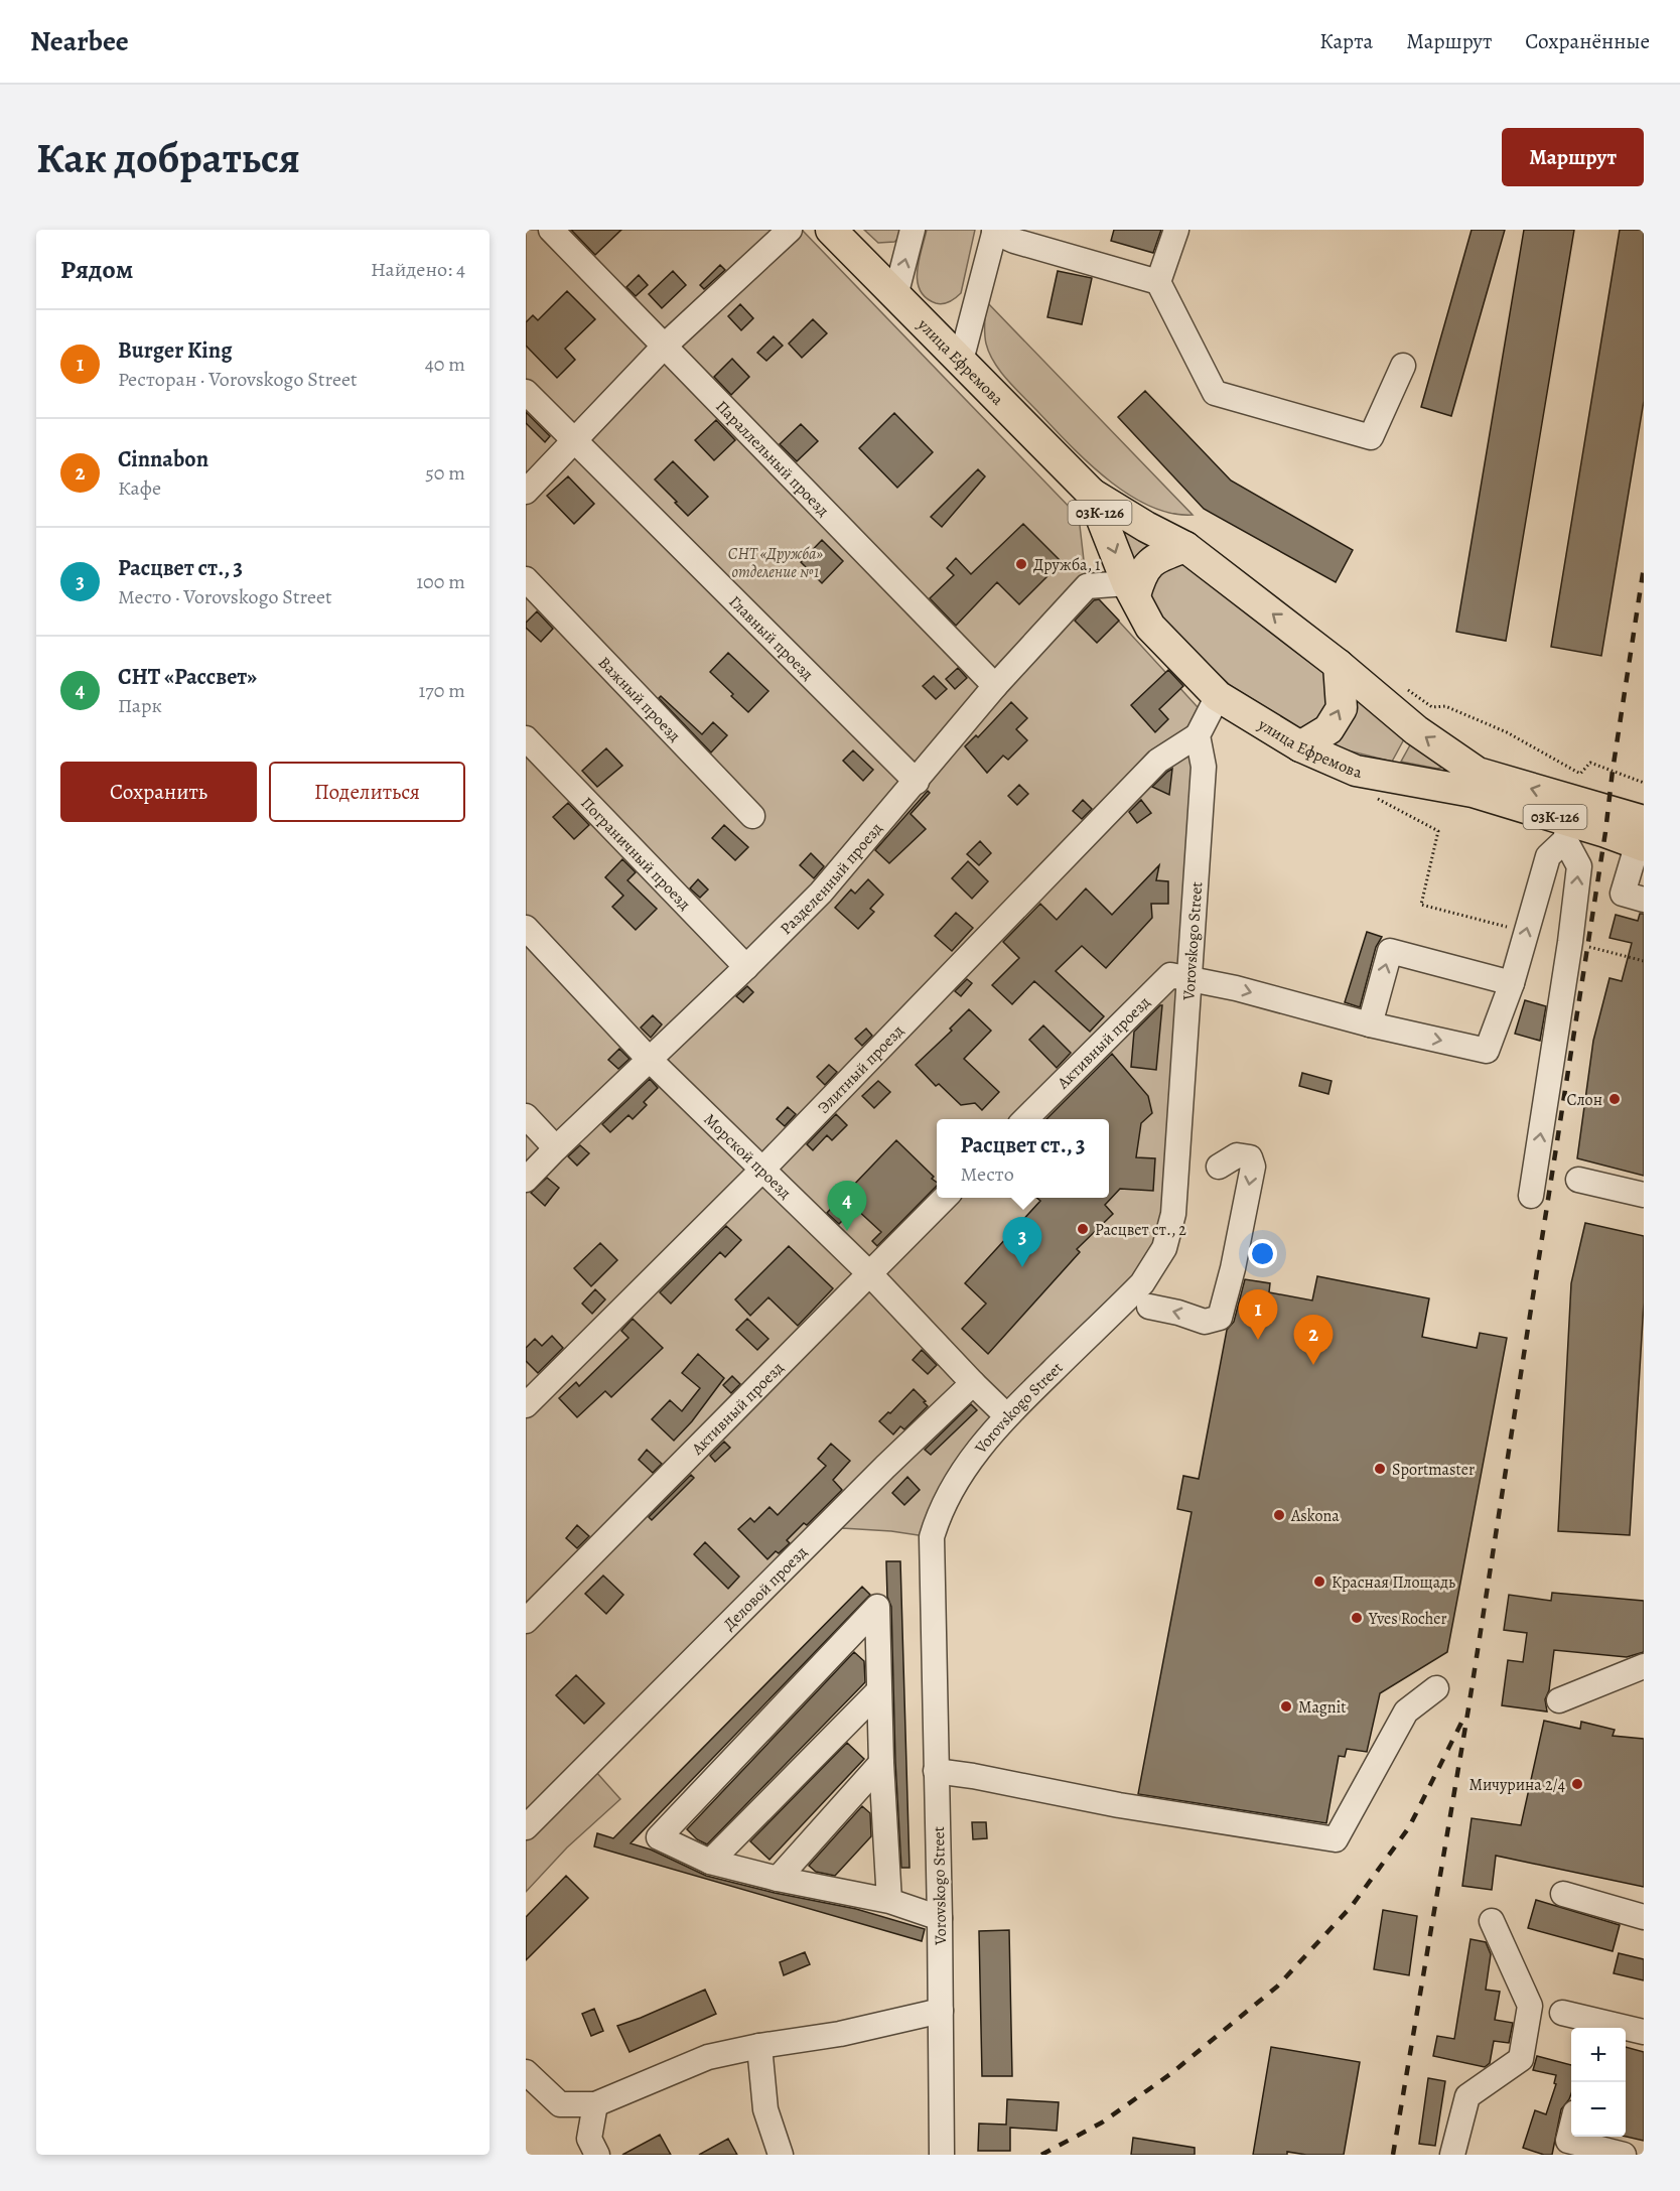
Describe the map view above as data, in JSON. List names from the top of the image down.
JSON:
{
  "streets": {
    "main road": ["улица Ефремова", "03К-126"],
    "street": [
      "Параллельный проезд",
      "Главный проезд",
      "Важный проезд",
      "Пограничный проезд",
      "Разделенный проезд",
      "Vorovskogo Street",
      "Активный проезд",
      "Элитный проезд",
      "Морской проезд",
      "Деловой проезд"
    ]
  },
  "crossings": [
    ["улица Ефремова", "Разделенный проезд"],
    ["Параллельный проезд", "Разделенный проезд"],
    ["Главный проезд", "Разделенный проезд"],
    ["Пограничный проезд", "Разделенный проезд"],
    ["Разделенный проезд", "Морской проезд"],
    ["Vorovskogo Street", "Активный проезд"],
    ["Vorovskogo Street", "Элитный проезд"],
    ["Активный проезд", "Морской проезд"],
    ["Элитный проезд", "Морской проезд"],
    ["Морской проезд", "Деловой проезд"]
  ],
  "parks": ["СНТ «Дружба» отделение №1"],
  "places": [
    "Дружба, 1",
    "Слон",
    "Расцвет ст., 2",
    "Sportmaster",
    "Askona",
    "Красная Площадь",
    "Yves Rocher",
    "Magnit",
    "Мичурина 2/4"
  ],
  "page": {
    "header": "Nearbee",
    "nav": ["Карта", "Маршрут", "Сохранённые"],
    "buttons": [
      "Маршрут",
      ["Сохранить", "Поделиться"]
    ],
    "title": "Как добраться",
    "heading": ["Рядом", "Найдено: 4"],
    "list": [
      {
        "mark": "1",
        "name": "Burger King",
        "note": "Ресторан · Vorovskogo Street",
        "value": "40 m"
      },
      {
        "mark": "2",
        "name": "Cinnabon",
        "note": "Кафе",
        "value": "50 m"
      },
      {
        "mark": "3",
        "name": "Расцвет ст., 3",
        "note": "Место · Vorovskogo Street",
        "value": "100 m"
      },
      {
        "mark": "4",
        "name": "СНТ «Рассвет»",
        "note": "Парк",
        "value": "170 m"
      }
    ],
    "popup": ["Расцвет ст., 3", "Место"],
    "pins": [
      "4",
      "3",
      "1",
      "2"
    ],
    "map_buttons": ["+", "−"]
  }
}
